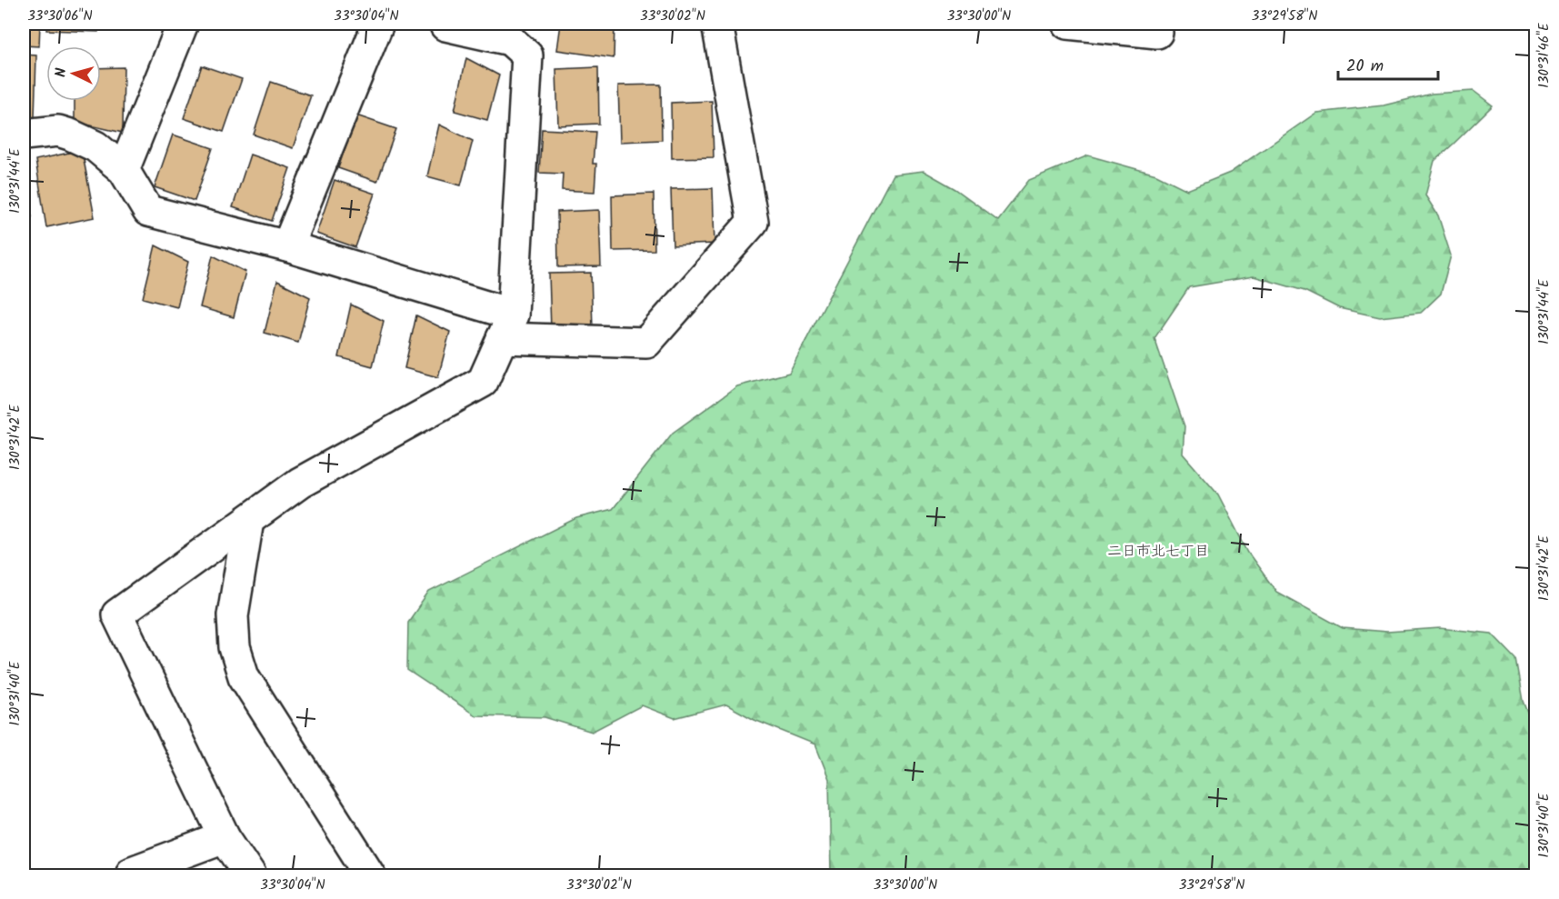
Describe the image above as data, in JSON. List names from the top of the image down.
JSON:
{
  "districts": ["二日市北七丁目"],
  "scale_bar": "20 m",
  "north": "left",
  "coordinates": [
    "33°30'06\"N",
    "33°30'04\"N",
    "33°30'02\"N",
    "33°30'00\"N",
    "33°29'58\"N",
    "130°31'46\"E",
    "130°31'44\"E",
    "130°31'42\"E",
    "130°31'40\"E"
  ]
}
